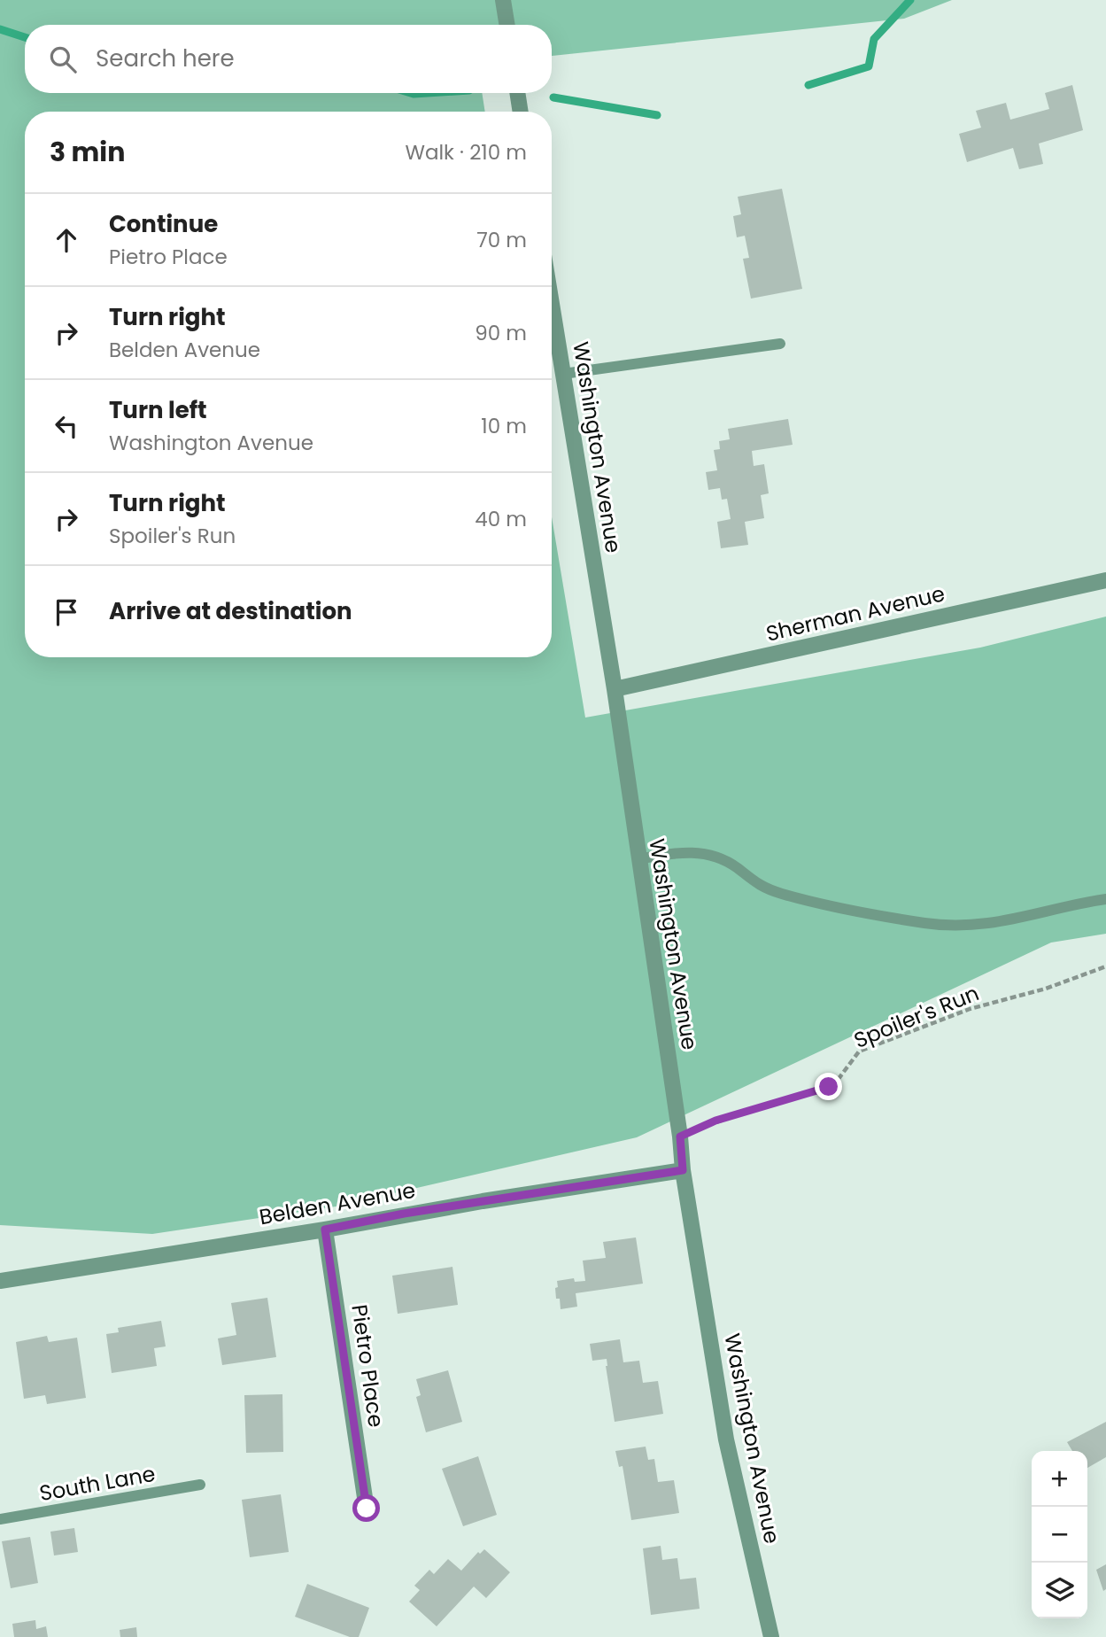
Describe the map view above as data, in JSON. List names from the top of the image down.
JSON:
{
  "streets": {
    "street": [
      "Washington Avenue",
      "Sherman Avenue",
      "Belden Avenue",
      "Pietro Place"
    ],
    "lane": ["South Lane"],
    "path": ["Spoiler's Run"]
  },
  "crossings": [
    ["Washington Avenue", "Sherman Avenue"],
    ["Washington Avenue", "Spoiler's Run"],
    ["Washington Avenue", "Belden Avenue"],
    ["Belden Avenue", "Pietro Place"]
  ],
  "page": {
    "search": "Search here",
    "heading": ["3 min", "Walk · 210 m"],
    "list": [
      ["Continue", "Pietro Place", "70 m"],
      ["Turn right", "Belden Avenue", "90 m"],
      ["Turn left", "Washington Avenue", "10 m"],
      ["Turn right", "Spoiler's Run", "40 m"],
      "Arrive at destination"
    ],
    "map_buttons": ["+", "−"]
  }
}
